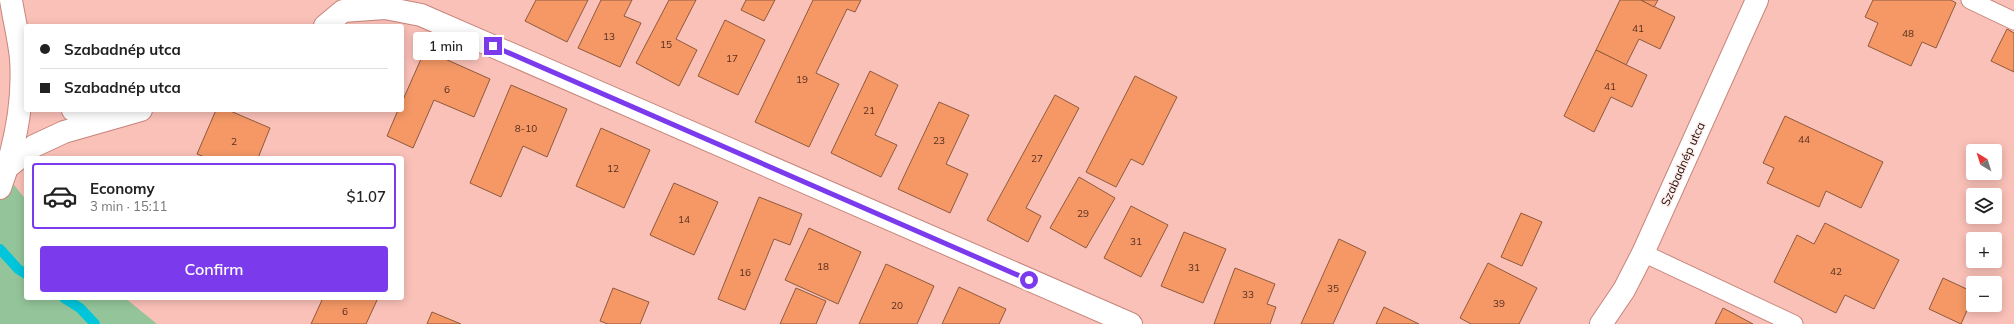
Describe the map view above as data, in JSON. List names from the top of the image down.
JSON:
{
  "streets": {
    "street": ["Szabadnép utca"]
  },
  "house_numbers": [
    "41",
    "48",
    "13",
    "15",
    "17",
    "19",
    "41",
    "6",
    "21",
    "8-10",
    "44",
    "23",
    "2",
    "27",
    "12",
    "29",
    "14",
    "31",
    "18",
    "31",
    "42",
    "16",
    "35",
    "33",
    "39",
    "20",
    "6"
  ],
  "north": "top left",
  "page": {
    "banner": ["Szabadnép utca", "Szabadnép utca"],
    "bubble": "1 min",
    "map_buttons": ["+", "−"],
    "list": [
      {
        "name": "Economy",
        "note": "3 min · 15:11",
        "value": "$1.07"
      }
    ],
    "buttons": "Confirm"
  }
}
